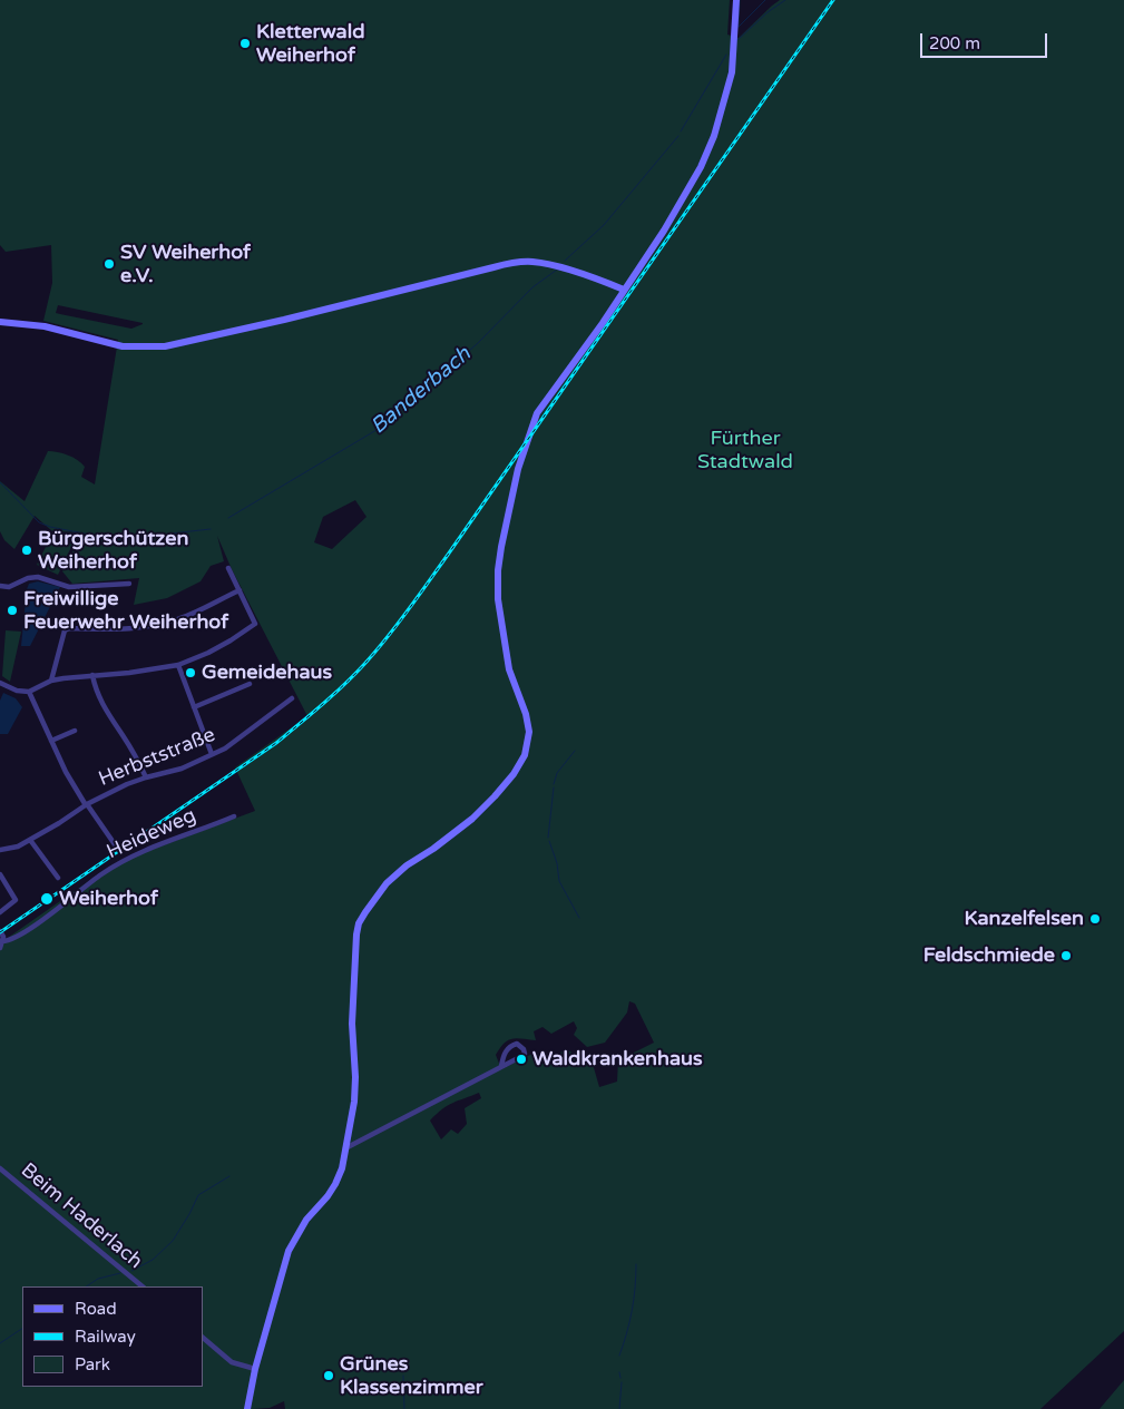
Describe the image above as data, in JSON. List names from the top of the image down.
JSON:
{
  "streets": {
    "street": ["Herbststraße", "Heideweg", "Beim Haderlach"]
  },
  "water": ["Banderbach"],
  "parks": ["Fürther Stadtwald"],
  "places": [
    "Kletterwald Weiherhof",
    "SV Weiherhof e.V.",
    "Bürgerschützen Weiherhof",
    "Freiwillige Feuerwehr Weiherhof",
    "Gemeidehaus",
    "Weiherhof",
    "Kanzelfelsen",
    "Feldschmiede",
    "Waldkrankenhaus",
    "Grünes Klassenzimmer"
  ],
  "legend": ["Road", "Railway", "Park"],
  "scale_bar": "200 m"
}
